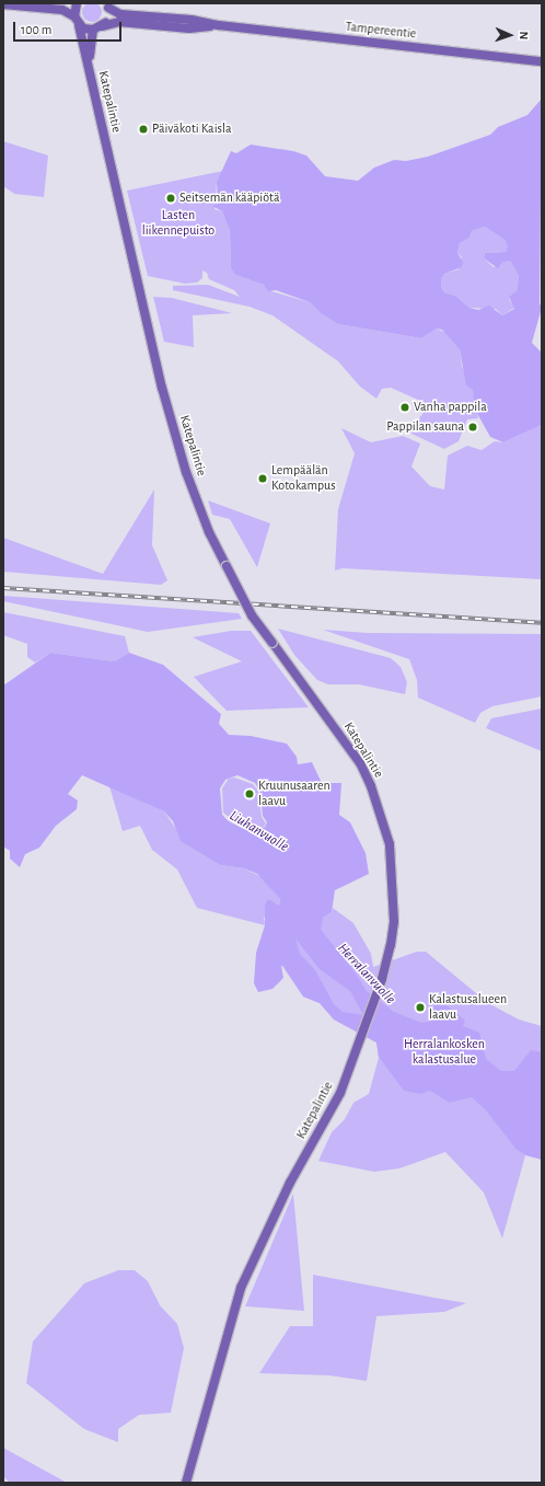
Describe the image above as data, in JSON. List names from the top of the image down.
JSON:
{
  "streets": {
    "street": ["Tampereentie", "Katepalintie"]
  },
  "crossings": [
    ["Tampereentie", "Katepalintie"]
  ],
  "water": ["Liuhanvuolle", "Herralanvuolle"],
  "parks": ["Lasten liikennepuisto", "Herralankosken kalastusalue"],
  "places": [
    "Päiväkoti Kaisla",
    "Seitsemän kääpiötä",
    "Vanha pappila",
    "Pappilan sauna",
    "Lempäälän Kotokampus",
    "Kruunusaaren laavu",
    "Kalastusalueen laavu"
  ],
  "scale_bar": "100 m",
  "north": "right"
}
